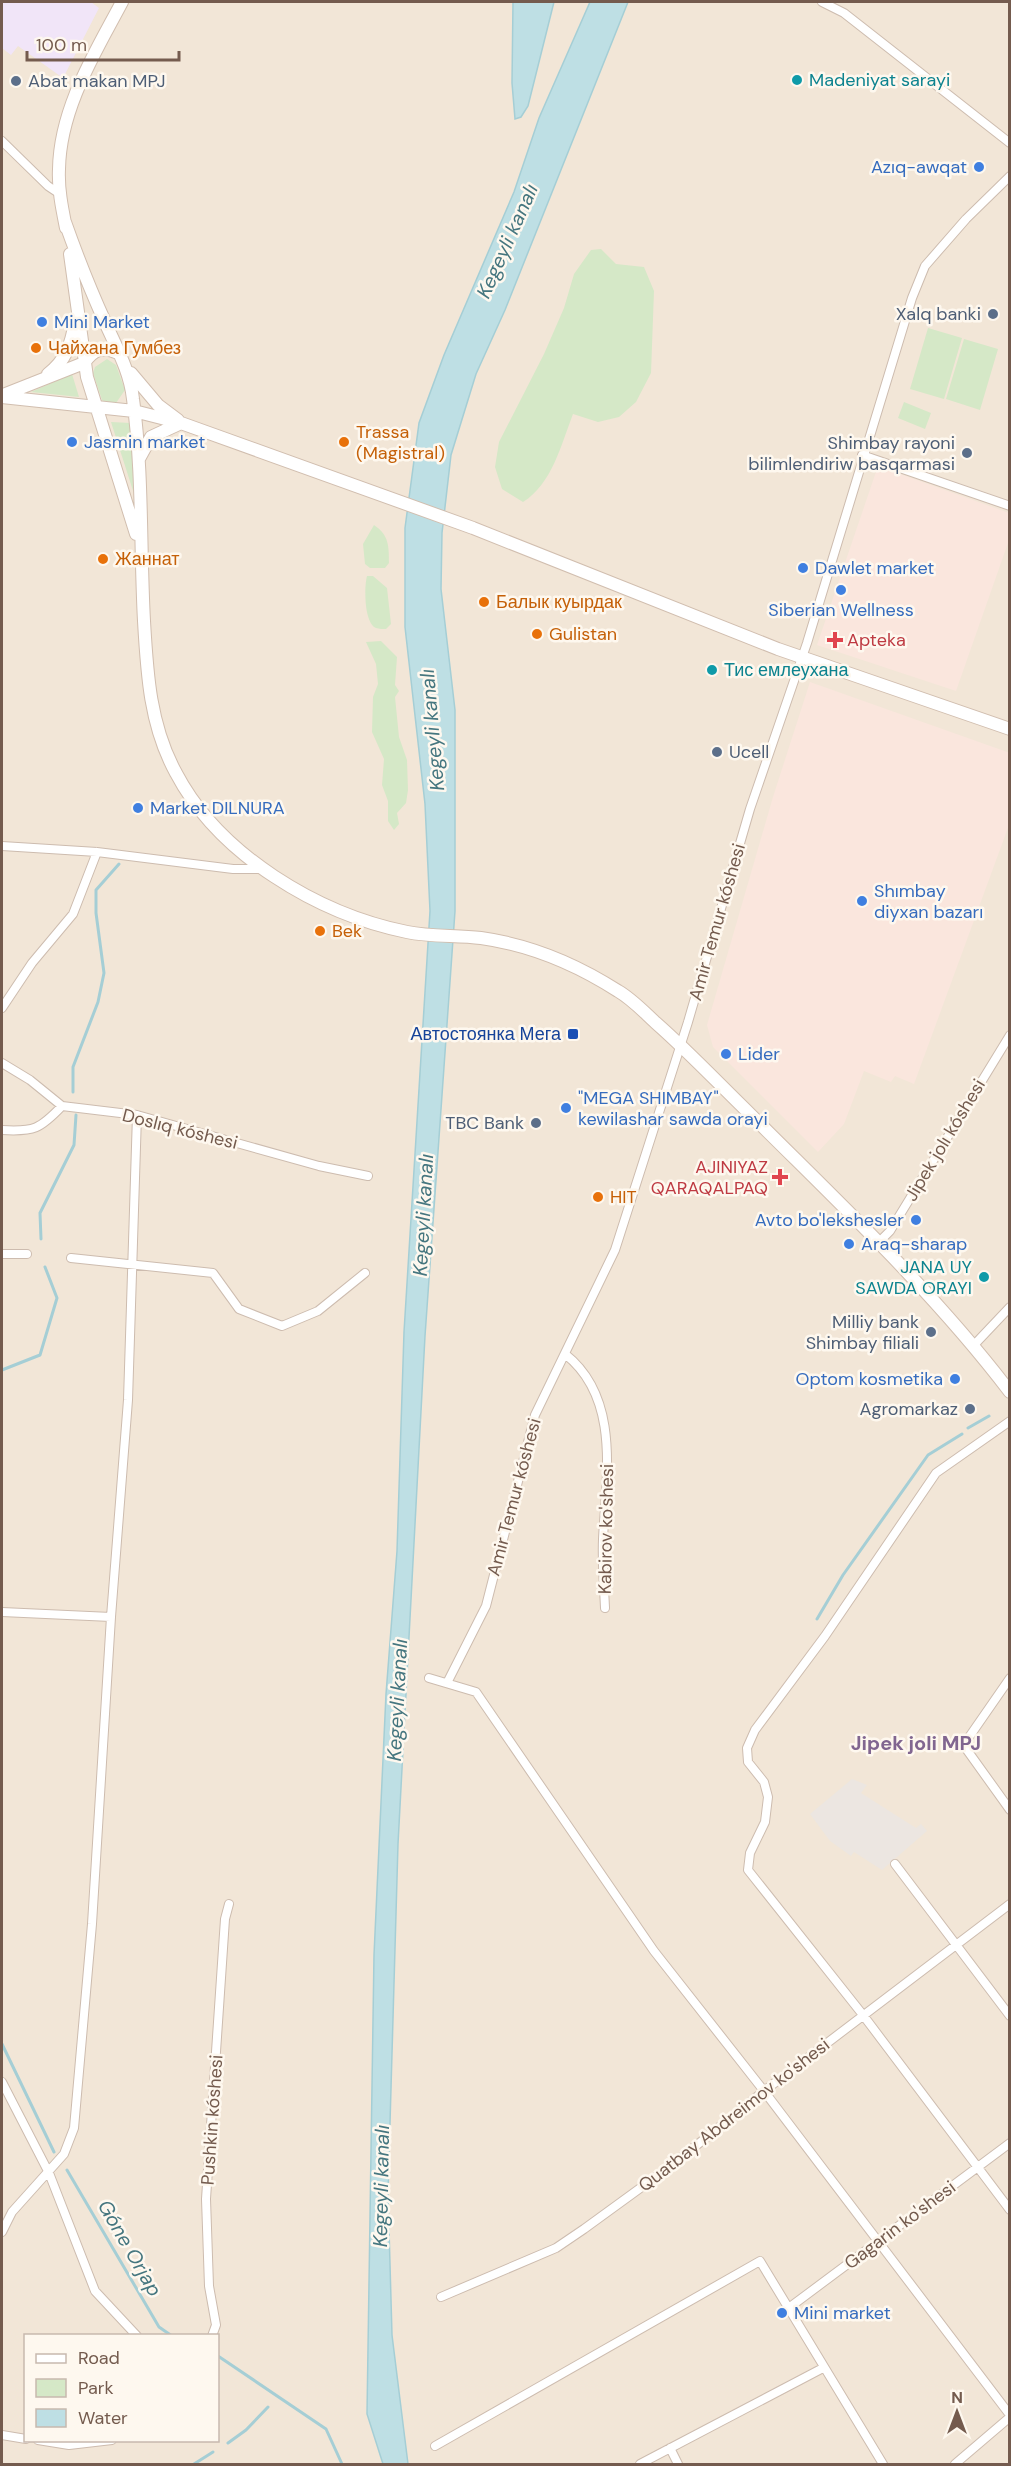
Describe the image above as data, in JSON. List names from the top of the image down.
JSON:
{
  "streets": {
    "street": [
      "Amir Temur kóshesi",
      "Doslıq kóshesi",
      "Jipek jolı kóshesi",
      "Kabirov ko'shesi",
      "Quatbay Abdreimov ko'shesi",
      "Pushkin kóshesi",
      "Gagarin ko'shesi"
    ]
  },
  "crossings": [
    ["Amir Temur kóshesi", "Kabirov ko'shesi"]
  ],
  "districts": ["Jipek joli MPJ"],
  "water": ["Kegeyli kanalı", "Góne Orjap"],
  "places": {
    "other": [
      "Madeniyat sarayi",
      "Abat makan MPJ",
      "Azıq-awqat",
      "Xalq banki",
      "Mini Market",
      "Чайхана Гумбез",
      "Jasmin market",
      "Trassa (Magistral)",
      "Shimbay rayoni bilimlendiriw basqarmasi",
      "Жаннат",
      "Dawlet market",
      "Siberian Wellness",
      "Балык куырдак",
      "Gulistan",
      "Тис емлеухана",
      "Ucell",
      "Market DILNURA",
      "Shımbay diyxan bazarı",
      "Bek",
      "Lider",
      "\"MEGA SHIMBAY\" kewilashar sawda orayi",
      "TBC Bank",
      "HIT",
      "Avto bo'lekshesler",
      "Araq-sharap",
      "JANA UY SAWDA ORAYI",
      "Milliy bank Shimbay filiali",
      "Optom kosmetika",
      "Agromarkaz",
      "Mini market"
    ],
    "health": ["Apteka", "AJINIYAZ QARAQALPAQ"],
    "transit": ["Автостоянка Мега"]
  },
  "legend": ["Road", "Park", "Water"],
  "scale_bar": "100 m",
  "north": "top"
}
